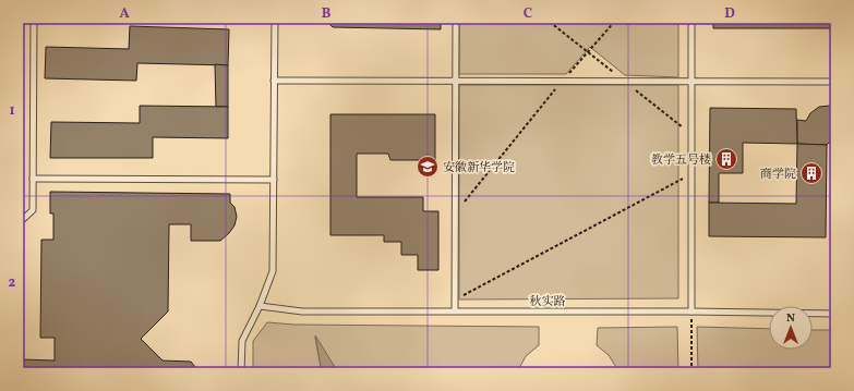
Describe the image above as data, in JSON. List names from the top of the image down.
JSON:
{
  "streets": {
    "lane": ["秋实路"]
  },
  "places": {
    "building": ["教学五号楼", "商学院"],
    "school or university": ["安徽新华学院"]
  },
  "north": "top",
  "grid": {
    "columns": [
      "A",
      "B",
      "C",
      "D"
    ],
    "rows": ["1", "2"]
  }
}
